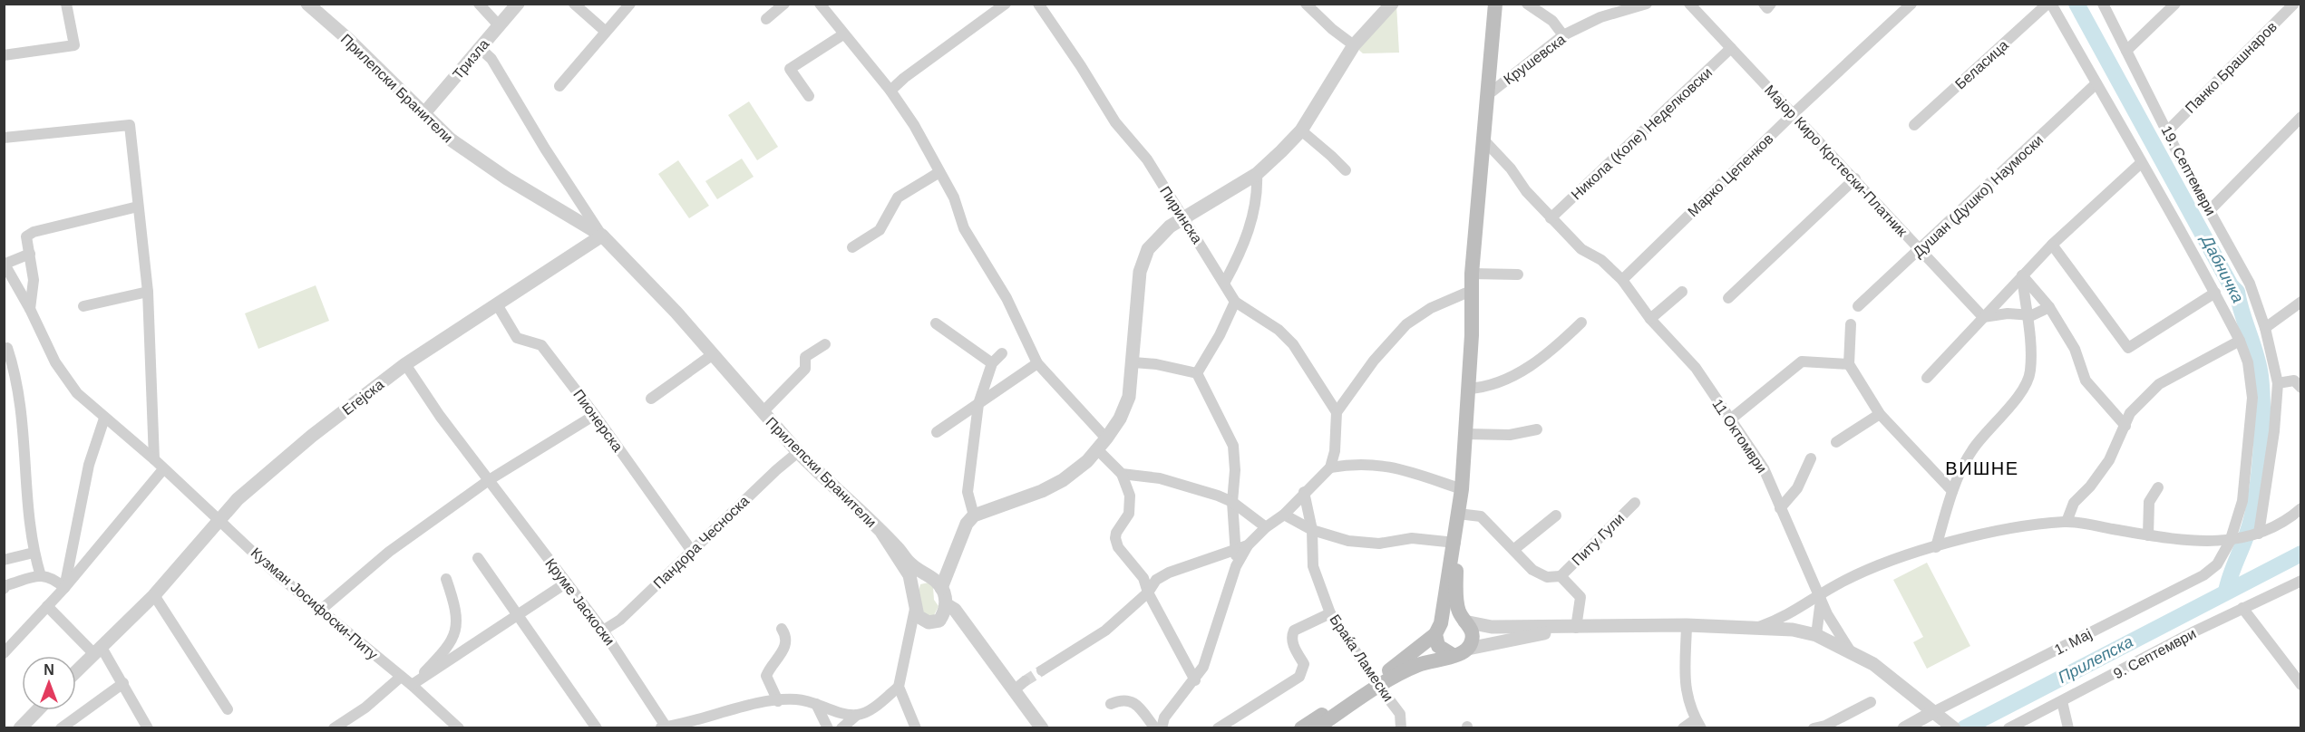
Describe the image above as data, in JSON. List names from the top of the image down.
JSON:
{
  "streets": {
    "street": [
      "Тризла",
      "Крушевска",
      "Беласица",
      "Панко Брашнаров",
      "Прилепски Бранители",
      "Никола (Коле) Неделковски",
      "Мајор Киро Крстески-Платник",
      "19. Септември",
      "Марко Цепенков",
      "Душан (Душко) Наумоски",
      "Пиринска",
      "Егејска",
      "Пионерска",
      "11 Октомври",
      "Питу Гули",
      "Пандора Чесноска",
      "Круме Јаскоски",
      "Кузман Јосифоски-Питу",
      "1. Мај",
      "9. Септември",
      "Браќа Ламески"
    ]
  },
  "crossings": [
    ["Тризла", "Прилепски Бранители"],
    ["Беласица", "1. Мај"],
    ["Панко Брашнаров", "19. Септември"],
    ["Прилепски Бранители", "Егејска"],
    ["Прилепски Бранители", "Пандора Чесноска"],
    ["Никола (Коле) Неделковски", "Мајор Киро Крстески-Платник"],
    ["Никола (Коле) Неделковски", "11 Октомври"],
    ["Мајор Киро Крстески-Платник", "Марко Цепенков"],
    ["Мајор Киро Крстески-Платник", "Душан (Душко) Наумоски"],
    ["Марко Цепенков", "11 Октомври"],
    ["Душан (Душко) Наумоски", "1. Мај"],
    ["Егејска", "Пионерска"],
    ["Егејска", "Круме Јаскоски"],
    ["Егејска", "Кузман Јосифоски-Питу"],
    ["Пионерска", "Пандора Чесноска"],
    ["11 Октомври", "Питу Гули"],
    ["11 Октомври", "1. Мај"],
    ["Пандора Чесноска", "Круме Јаскоски"]
  ],
  "districts": ["ВИШНЕ"],
  "water": ["Дабничка", "Прилепска"],
  "north": "top"
}
